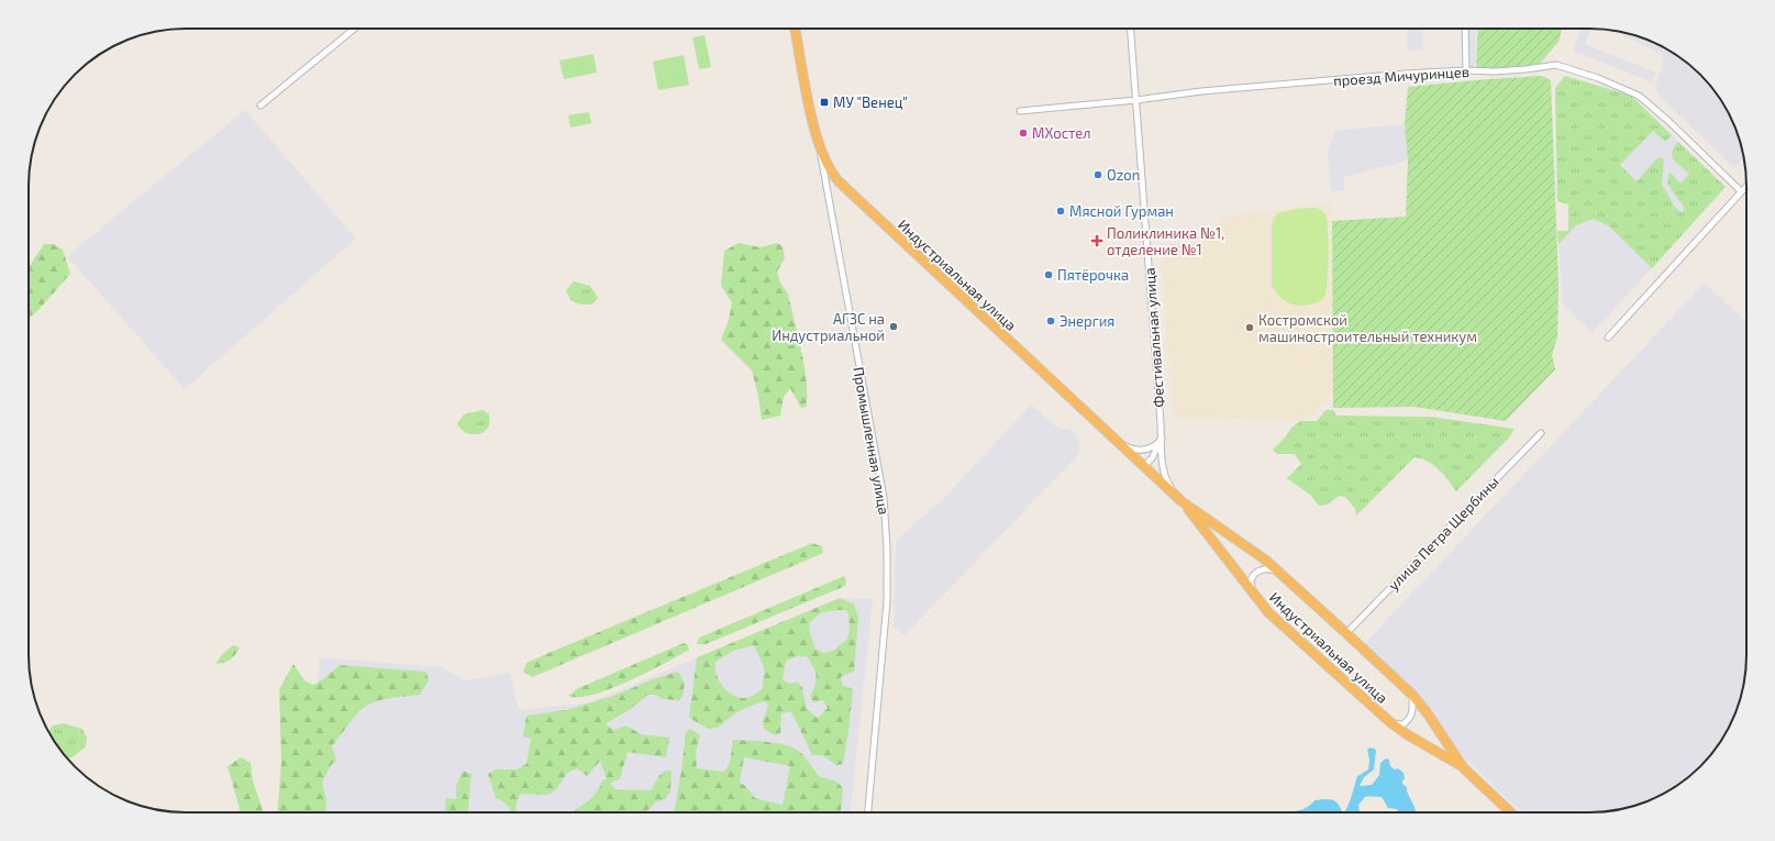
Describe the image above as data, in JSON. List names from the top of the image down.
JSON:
{
  "streets": {
    "highway": ["Индустриальная улица"],
    "street": [
      "проезд Мичуринцев",
      "Фестивальная улица",
      "Промышленная улица",
      "улица Петра Щербины"
    ]
  },
  "crossings": [
    ["проезд Мичуринцев", "Фестивальная улица"],
    ["Индустриальная улица", "Фестивальная улица"],
    ["Индустриальная улица", "Промышленная улица"],
    ["Индустриальная улица", "улица Петра Щербины"]
  ],
  "places": {
    "transit": ["МУ \"Венец\""],
    "other": [
      "МХостел",
      "Ozon",
      "Мясной Гурман",
      "Пятёрочка",
      "Энергия",
      "АГЗС на Индустриальной",
      "Костромской машиностроительный техникум"
    ],
    "health": ["Поликлиника №1, отделение №1"]
  }
}
